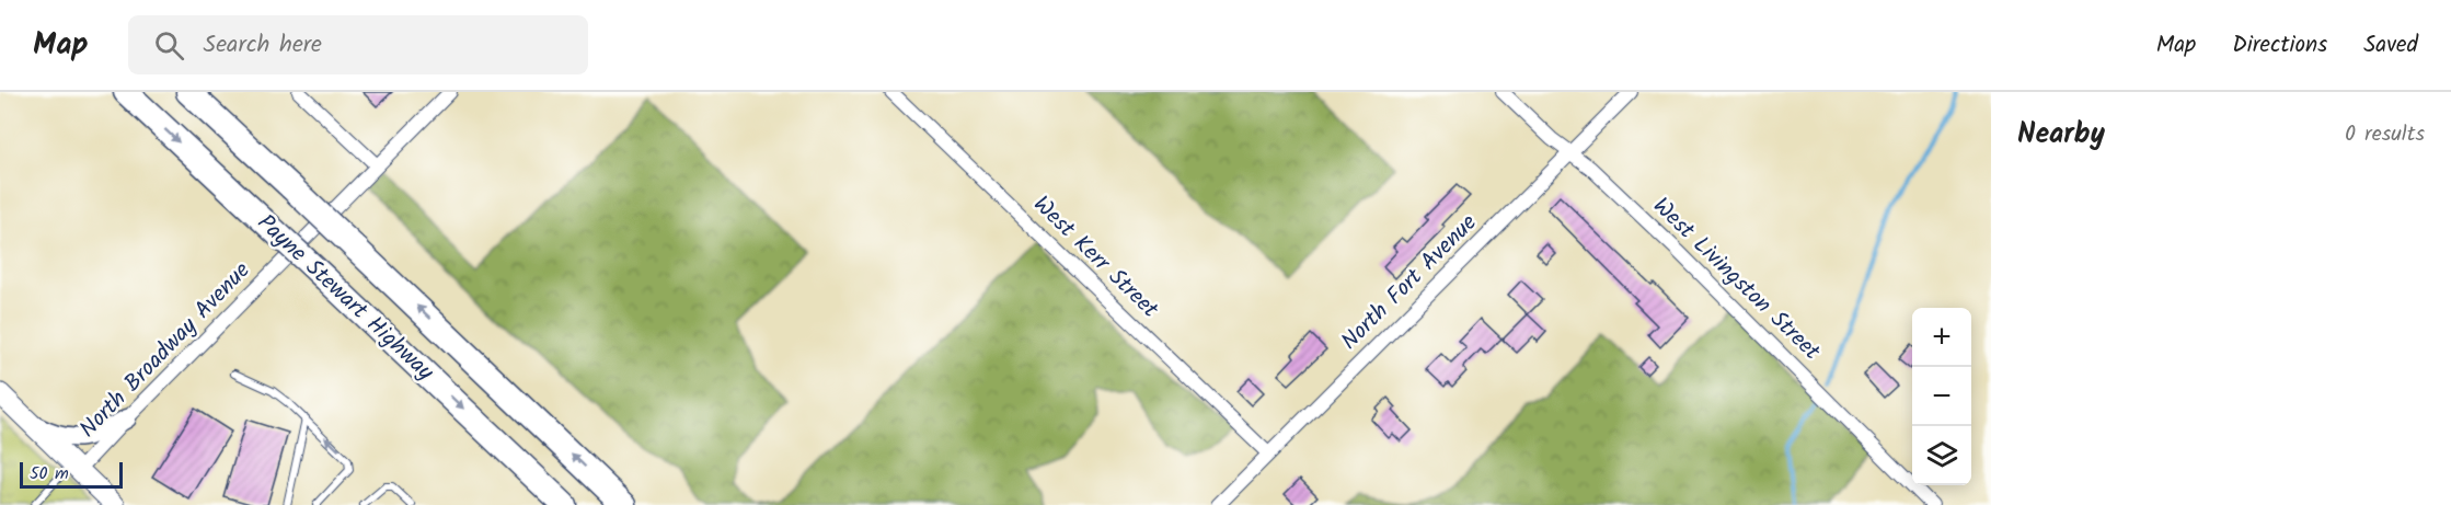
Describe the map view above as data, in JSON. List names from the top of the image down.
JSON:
{
  "streets": {
    "highway": ["Payne Stewart Highway"],
    "street": [
      "West Kerr Street",
      "West Livingston Street",
      "North Fort Avenue",
      "North Broadway Avenue"
    ]
  },
  "crossings": [
    ["West Kerr Street", "North Fort Avenue"],
    ["West Livingston Street", "North Fort Avenue"]
  ],
  "scale_bar": "50 m",
  "page": {
    "header": "Map",
    "search": "Search here",
    "nav": ["Map", "Directions", "Saved"],
    "heading": ["Nearby", "0 results"],
    "map_buttons": ["+", "−"],
    "scale": "50 m"
  }
}
